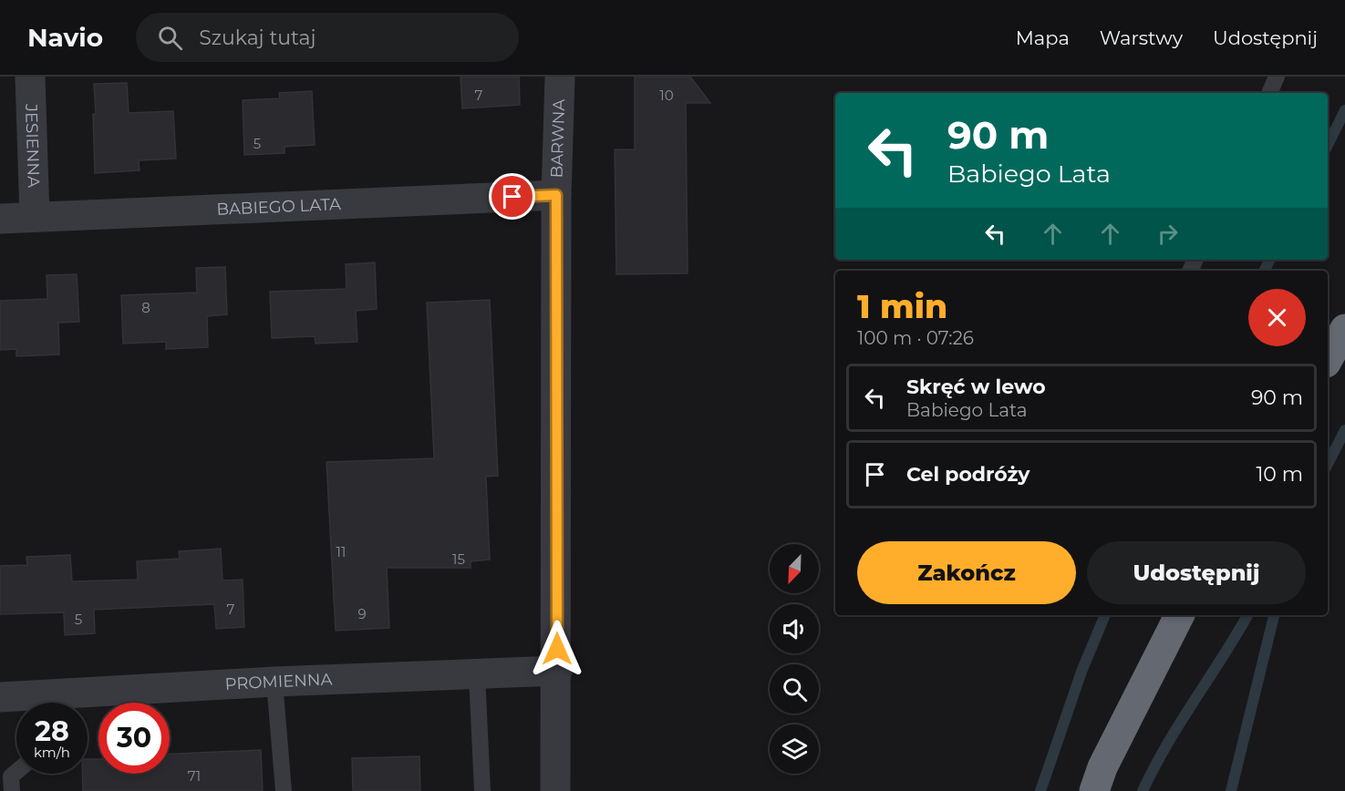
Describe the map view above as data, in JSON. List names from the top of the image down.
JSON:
{
  "streets": {
    "street": [
      "BARWNA",
      "JESIENNA",
      "BABIEGO LATA",
      "PROMIENNA"
    ]
  },
  "crossings": [
    ["BARWNA", "BABIEGO LATA"],
    ["BARWNA", "PROMIENNA"],
    ["JESIENNA", "BABIEGO LATA"]
  ],
  "house_numbers": [
    "7",
    "10",
    "5",
    "8",
    "11",
    "15",
    "7",
    "9",
    "5",
    "71"
  ],
  "north": "bottom left",
  "page": {
    "header": "Navio",
    "search": "Szukaj tutaj",
    "nav": ["Mapa", "Warstwy", "Udostępnij"],
    "turn": ["90 m", "Babiego Lata"],
    "heading": ["1 min", "100 m · 07:26"],
    "list": [
      {
        "name": "Skręć w lewo",
        "note": "Babiego Lata",
        "value": "90 m"
      },
      {
        "name": "Cel podróży",
        "value": "10 m"
      }
    ],
    "buttons": ["Zakończ", "Udostępnij"],
    "speed": "28 km/h",
    "limit": "30"
  }
}
